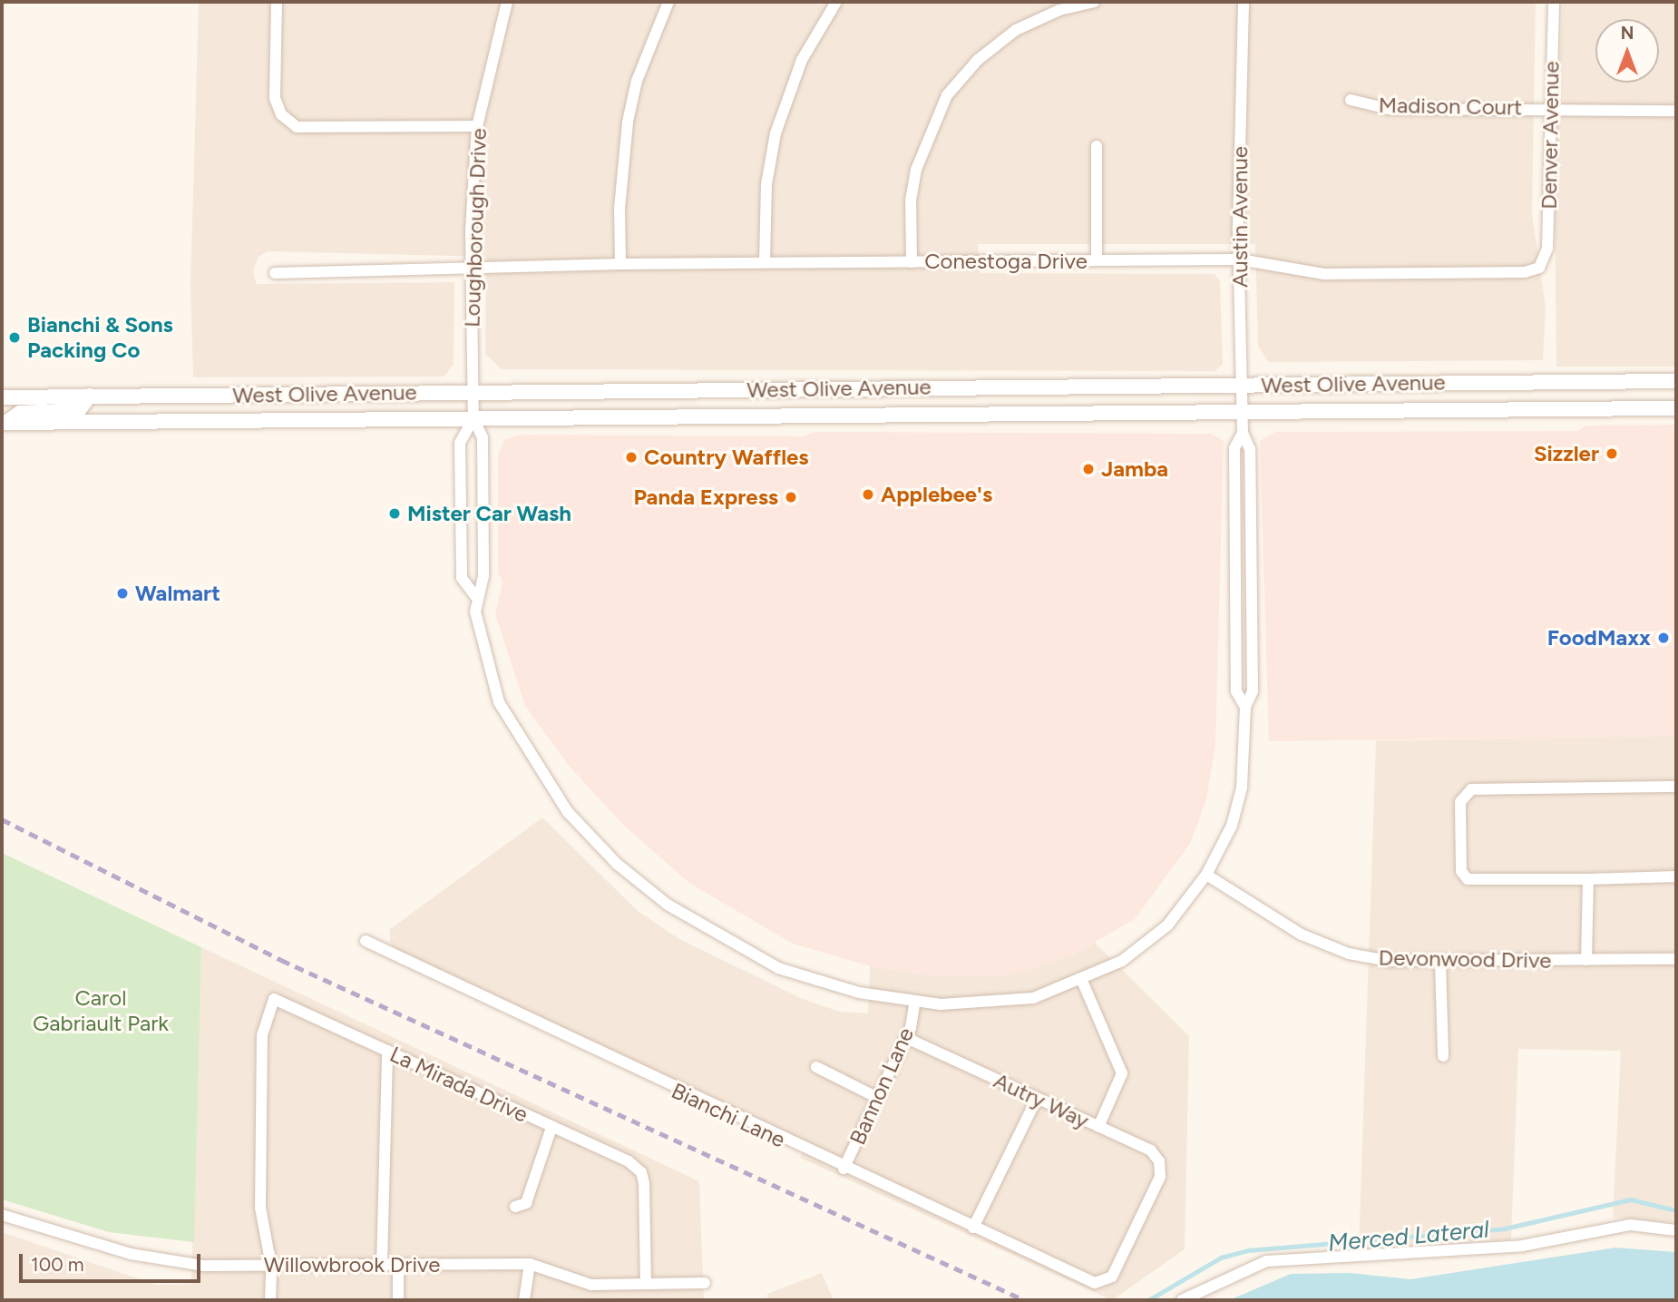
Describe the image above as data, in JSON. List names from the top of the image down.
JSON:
{
  "streets": {
    "main road": ["West Olive Avenue"],
    "street": [
      "Madison Court",
      "Denver Avenue",
      "Austin Avenue",
      "Loughborough Drive",
      "Conestoga Drive",
      "Devonwood Drive",
      "La Mirada Drive",
      "Bannon Lane",
      "Autry Way",
      "Bianchi Lane",
      "Willowbrook Drive"
    ]
  },
  "crossings": [
    ["Madison Court", "Denver Avenue"],
    ["Denver Avenue", "Conestoga Drive"],
    ["Austin Avenue", "Conestoga Drive"],
    ["Austin Avenue", "West Olive Avenue"],
    ["Austin Avenue", "Devonwood Drive"],
    ["Loughborough Drive", "Conestoga Drive"],
    ["Loughborough Drive", "West Olive Avenue"],
    ["Loughborough Drive", "Bannon Lane"],
    ["La Mirada Drive", "Willowbrook Drive"],
    ["Bannon Lane", "Autry Way"],
    ["Bannon Lane", "Bianchi Lane"],
    ["Autry Way", "Bianchi Lane"]
  ],
  "water": ["Merced Lateral"],
  "parks": ["Carol Gabriault Park"],
  "places": [
    "Bianchi & Sons Packing Co",
    "Sizzler",
    "Country Waffles",
    "Jamba",
    "Applebee's",
    "Panda Express",
    "Mister Car Wash",
    "Walmart",
    "FoodMaxx"
  ],
  "scale_bar": "100 m",
  "north": "top"
}
